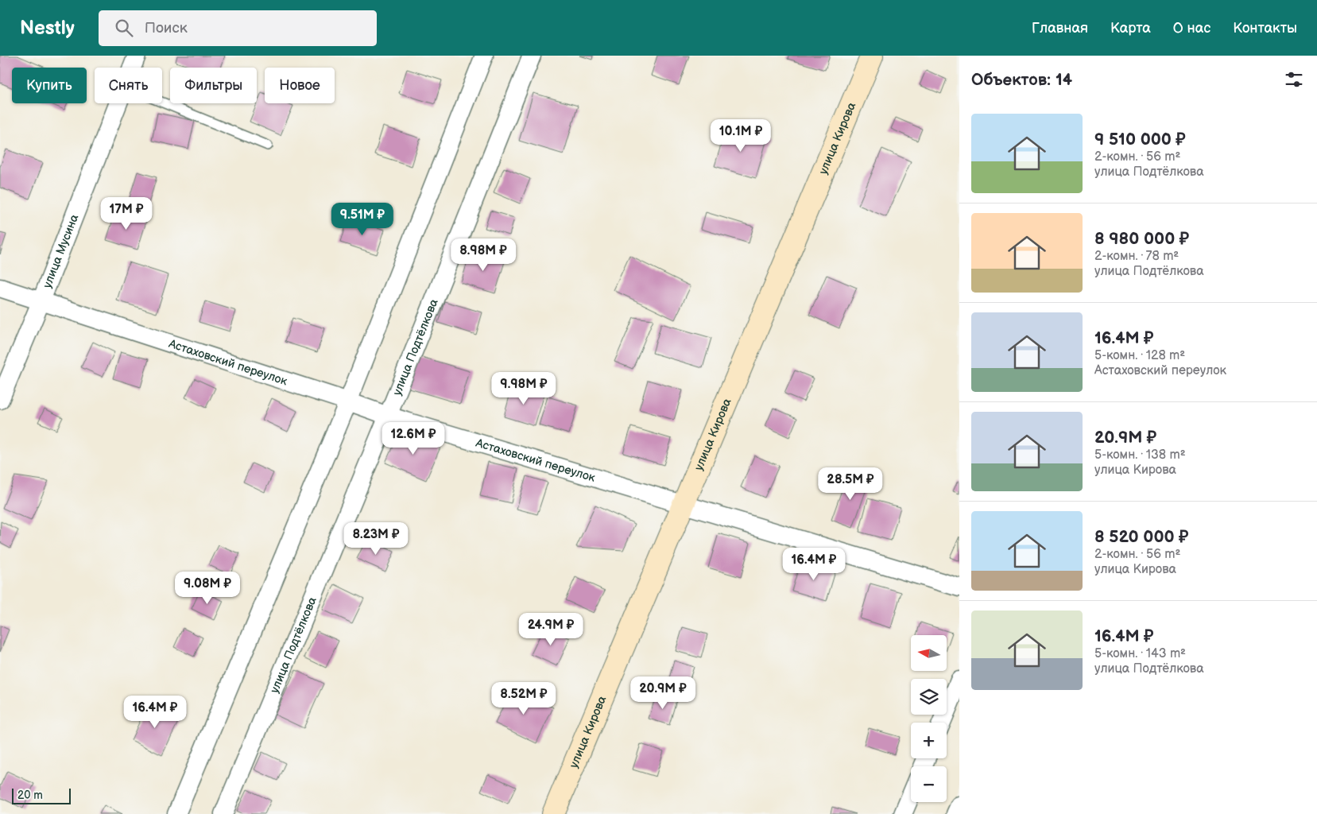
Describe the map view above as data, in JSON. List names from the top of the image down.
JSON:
{
  "streets": {
    "street": [
      "улица Кирова",
      "улица Мусина",
      "улица Подтёлкова",
      "Астаховский переулок"
    ]
  },
  "crossings": [
    ["улица Кирова", "Астаховский переулок"],
    ["улица Мусина", "Астаховский переулок"],
    ["улица Подтёлкова", "Астаховский переулок"]
  ],
  "scale_bar": "20 m",
  "north": "left",
  "page": {
    "header": "Nestly",
    "search": "Поиск",
    "nav": [
      "Главная",
      "Карта",
      "О нас",
      "Контакты"
    ],
    "heading": "Объектов: 14",
    "chip": [
      "Купить",
      "Снять",
      "Фильтры",
      "Новое"
    ],
    "list": [
      {
        "name": "9 510 000 ₽",
        "note": "2-комн. · 56 m² · улица Подтёлкова"
      },
      {
        "name": "8 980 000 ₽",
        "note": "2-комн. · 78 m² · улица Подтёлкова"
      },
      {
        "name": "16.4M ₽",
        "note": "5-комн. · 128 m² · Астаховский переулок"
      },
      {
        "name": "20.9M ₽",
        "note": "5-комн. · 138 m² · улица Кирова"
      },
      {
        "name": "8 520 000 ₽",
        "note": "2-комн. · 56 m² · улица Кирова"
      },
      {
        "name": "16.4M ₽",
        "note": "5-комн. · 143 m² · улица Подтёлкова"
      }
    ],
    "price": [
      "10.1M ₽",
      "17M ₽",
      "9.51M ₽",
      "8.98M ₽",
      "9.98M ₽",
      "12.6M ₽",
      "28.5M ₽",
      "8.23M ₽",
      "16.4M ₽",
      "9.08M ₽",
      "24.9M ₽",
      "20.9M ₽",
      "8.52M ₽",
      "16.4M ₽"
    ],
    "map_buttons": ["+", "−"],
    "scale": "20 m"
  }
}
